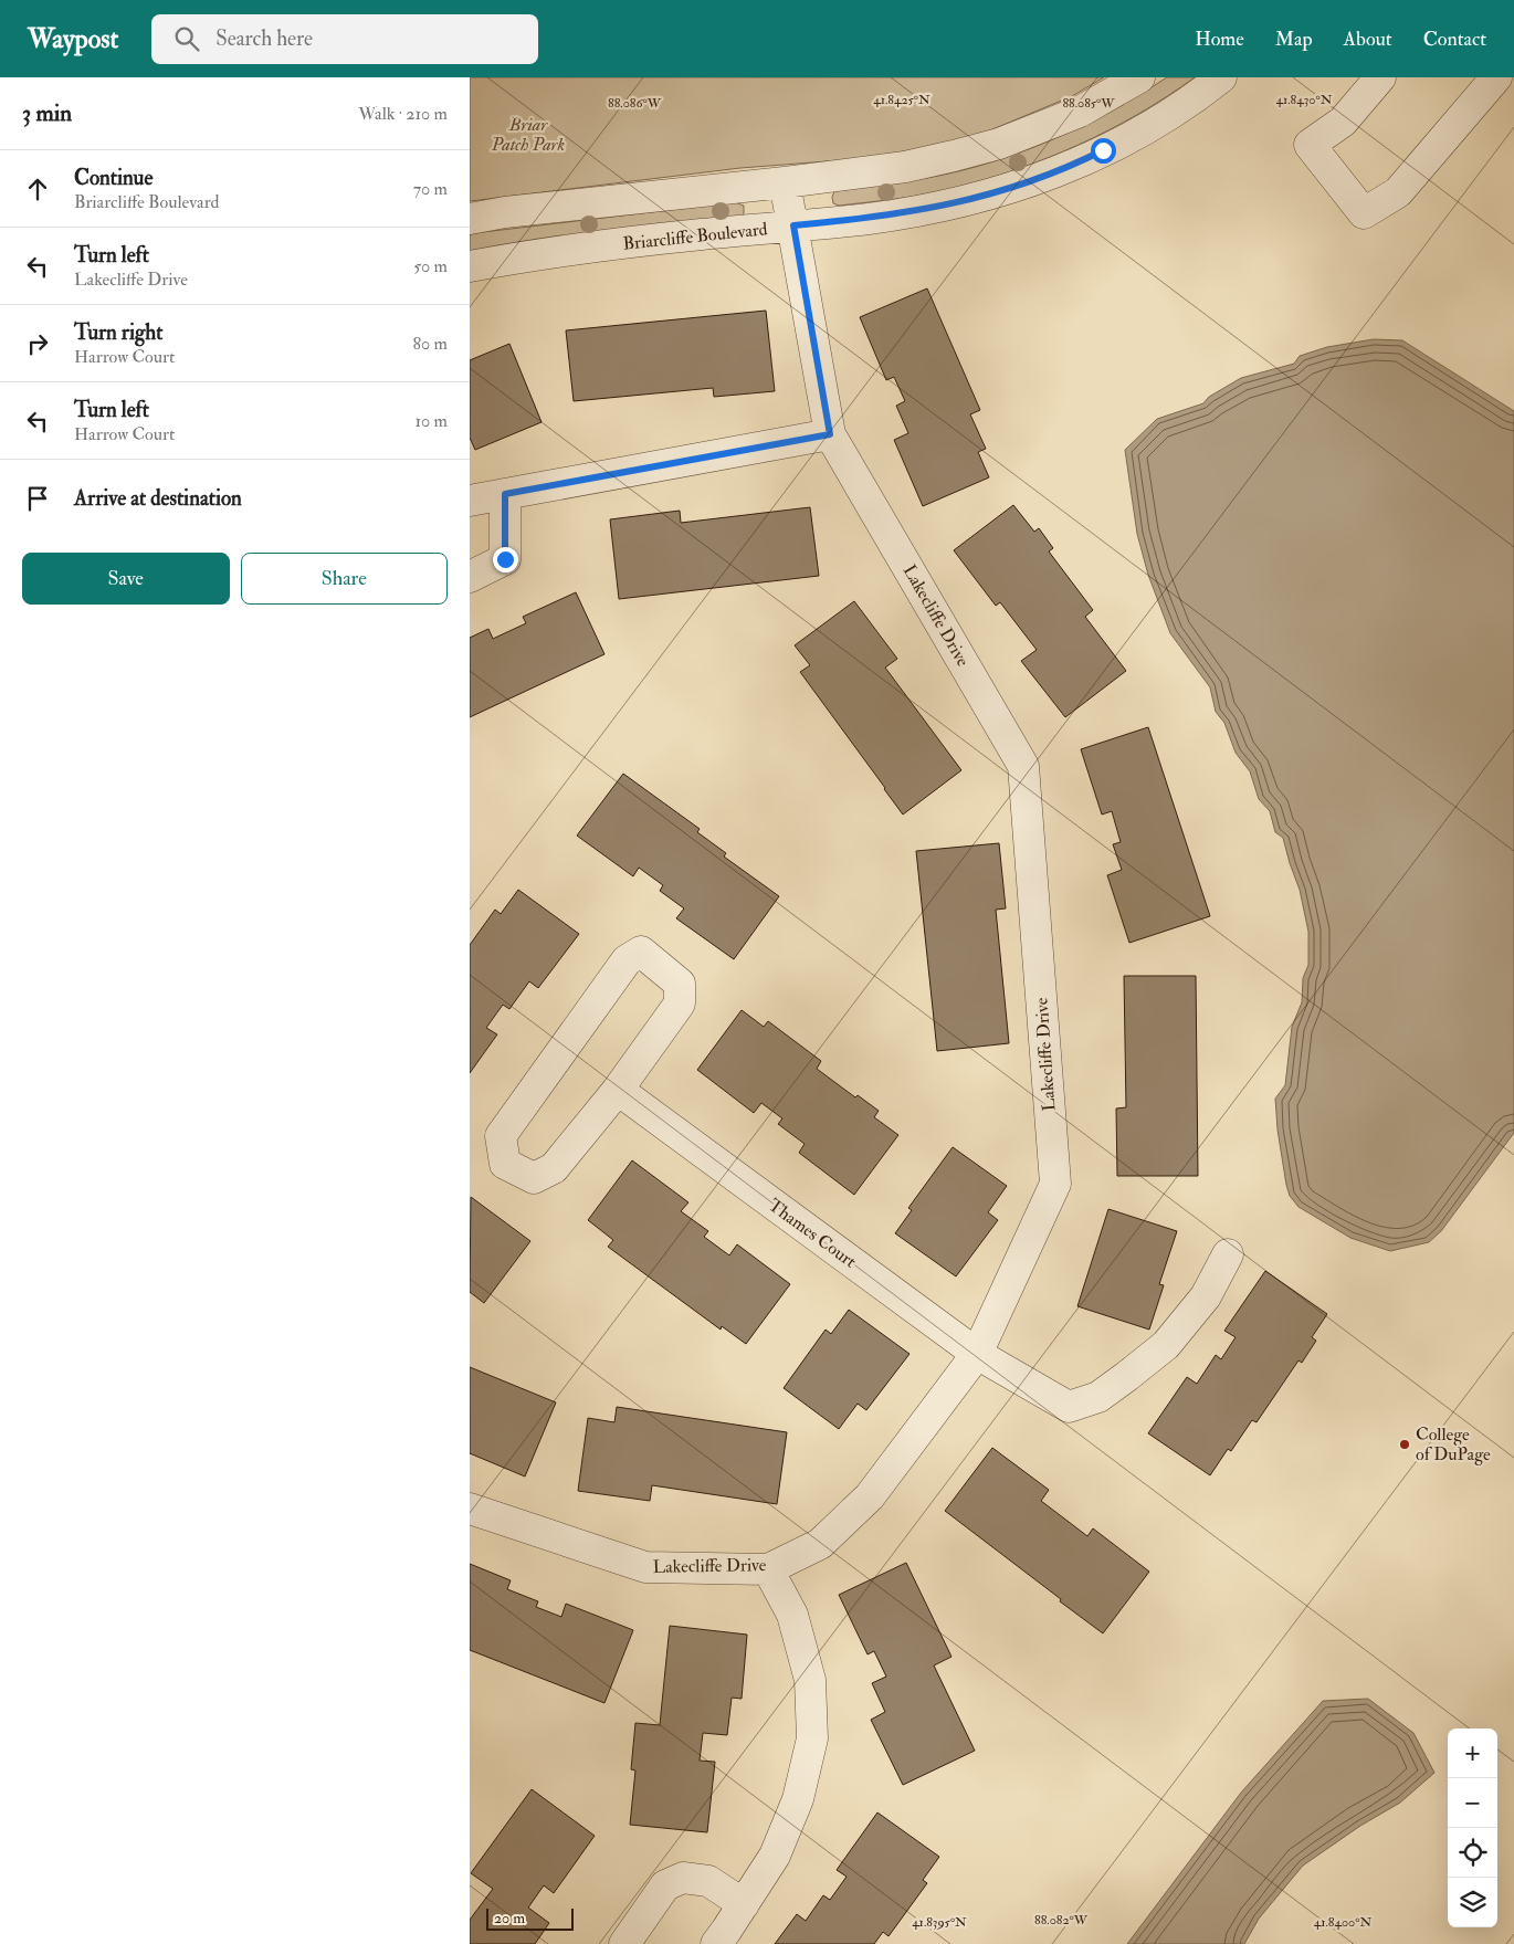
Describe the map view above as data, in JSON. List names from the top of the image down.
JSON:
{
  "streets": {
    "street": ["Briarcliffe Boulevard", "Lakecliffe Drive", "Thames Court"]
  },
  "crossings": [
    ["Briarcliffe Boulevard", "Lakecliffe Drive"],
    ["Lakecliffe Drive", "Thames Court"]
  ],
  "parks": ["Briar Patch Park"],
  "places": ["College of DuPage"],
  "scale_bar": "20 m",
  "page": {
    "header": "Waypost",
    "search": "Search here",
    "nav": [
      "Home",
      "Map",
      "About",
      "Contact"
    ],
    "heading": ["3 min", "Walk · 210 m"],
    "list": [
      ["Continue", "Briarcliffe Boulevard", "70 m"],
      ["Turn left", "Lakecliffe Drive", "50 m"],
      ["Turn right", "Harrow Court", "80 m"],
      ["Turn left", "Harrow Court", "10 m"],
      "Arrive at destination"
    ],
    "buttons": ["Save", "Share"],
    "map_buttons": ["+", "−"],
    "scale": "20 m"
  },
  "coordinates": [
    "41.8425°N",
    "41.8430°N",
    "88.086°W",
    "88.085°W",
    "88.082°W",
    "41.8395°N",
    "41.8400°N"
  ]
}
